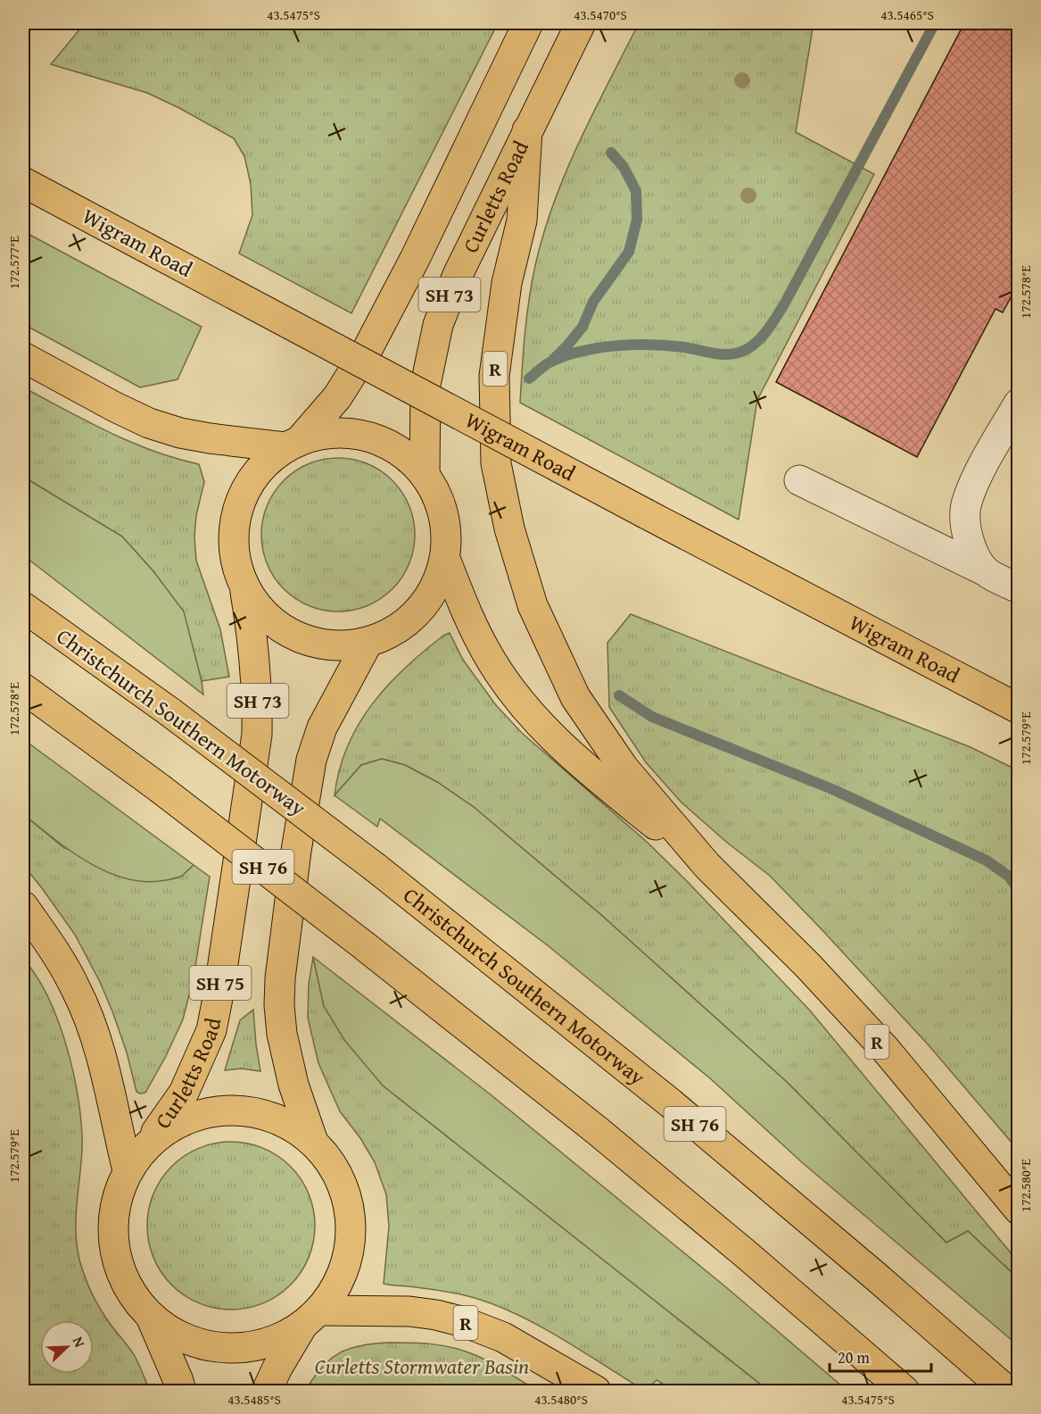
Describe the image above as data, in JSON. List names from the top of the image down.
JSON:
{
  "streets": {
    "main road": [
      "Curletts Road",
      "Wigram Road",
      "SH 73",
      "R",
      "Christchurch Southern Motorway",
      "SH 76",
      "SH 75"
    ]
  },
  "crossings": [
    ["Curletts Road", "SH 73"],
    ["Curletts Road", "R"],
    ["Curletts Road", "SH 75"],
    ["SH 73", "SH 75"],
    ["R", "SH 75"]
  ],
  "parks": ["Curletts Stormwater Basin"],
  "scale_bar": "20 m",
  "north": "top right",
  "coordinates": [
    "43.5475°S",
    "43.5470°S",
    "43.5465°S",
    "172.577°E",
    "172.578°E",
    "172.579°E",
    "172.580°E",
    "43.5485°S",
    "43.5480°S"
  ]
}
